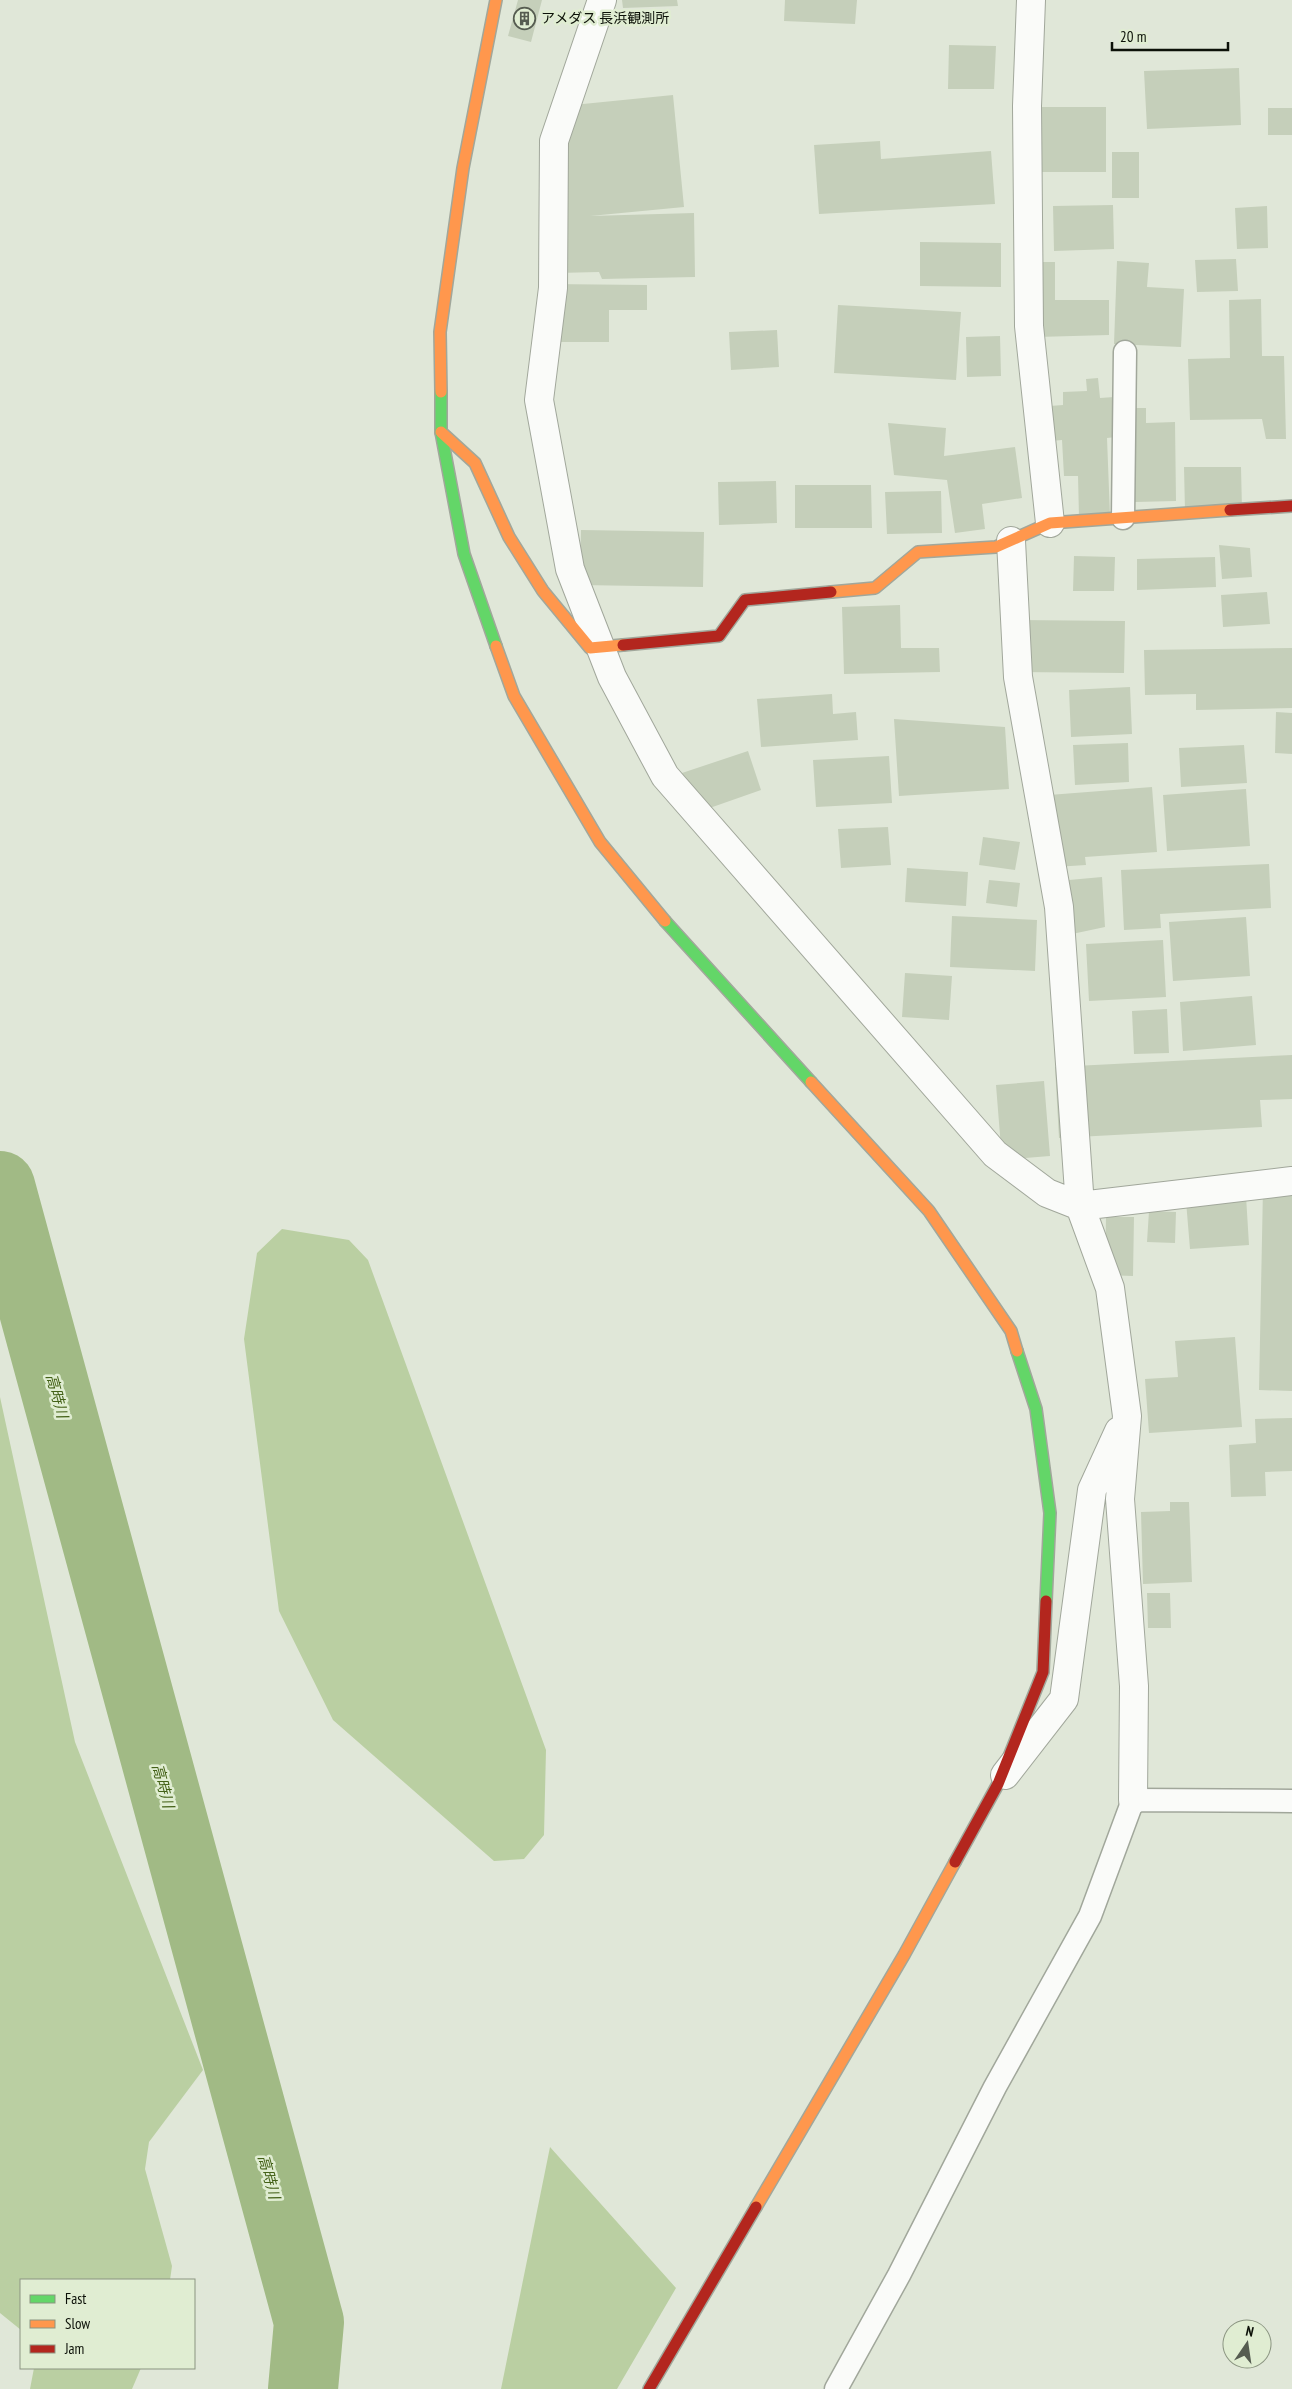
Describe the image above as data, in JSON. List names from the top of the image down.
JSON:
{
  "water": ["高時川"],
  "places": {
    "building": ["アメダス 長浜観測所"]
  },
  "legend": ["Fast", "Slow", "Jam"],
  "scale_bar": "20 m",
  "north": "top"
}
